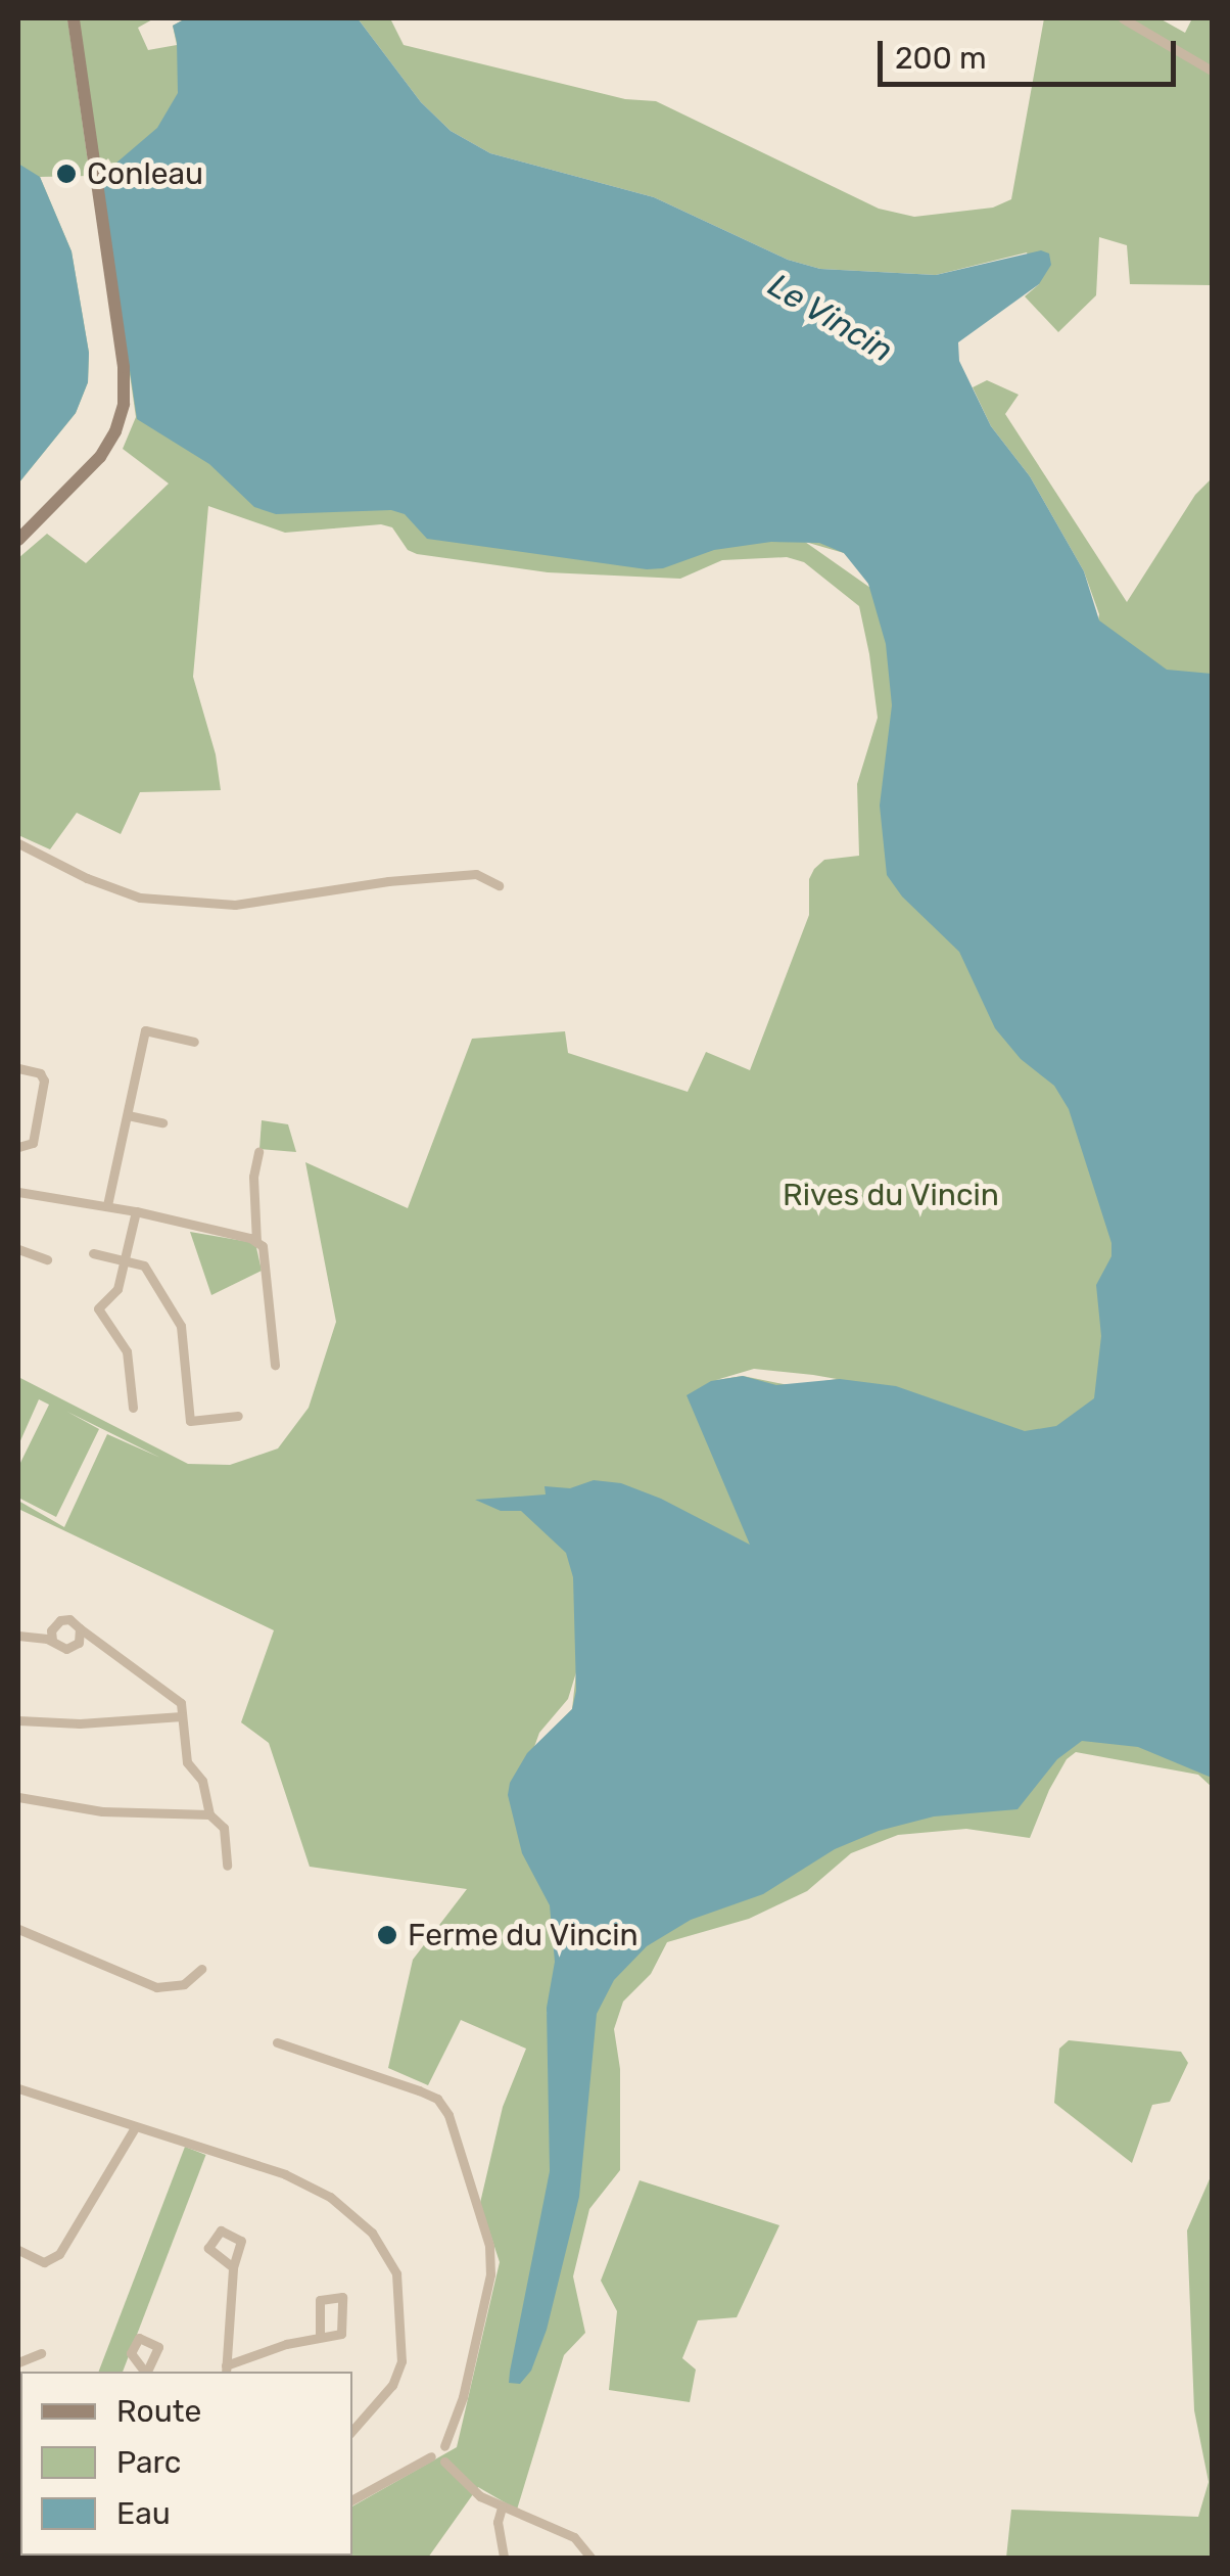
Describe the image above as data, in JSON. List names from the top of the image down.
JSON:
{
  "water": ["Le Vincin"],
  "parks": ["Rives du Vincin"],
  "places": ["Conleau", "Ferme du Vincin"],
  "legend": ["Route", "Parc", "Eau"],
  "scale_bar": "200 m"
}
